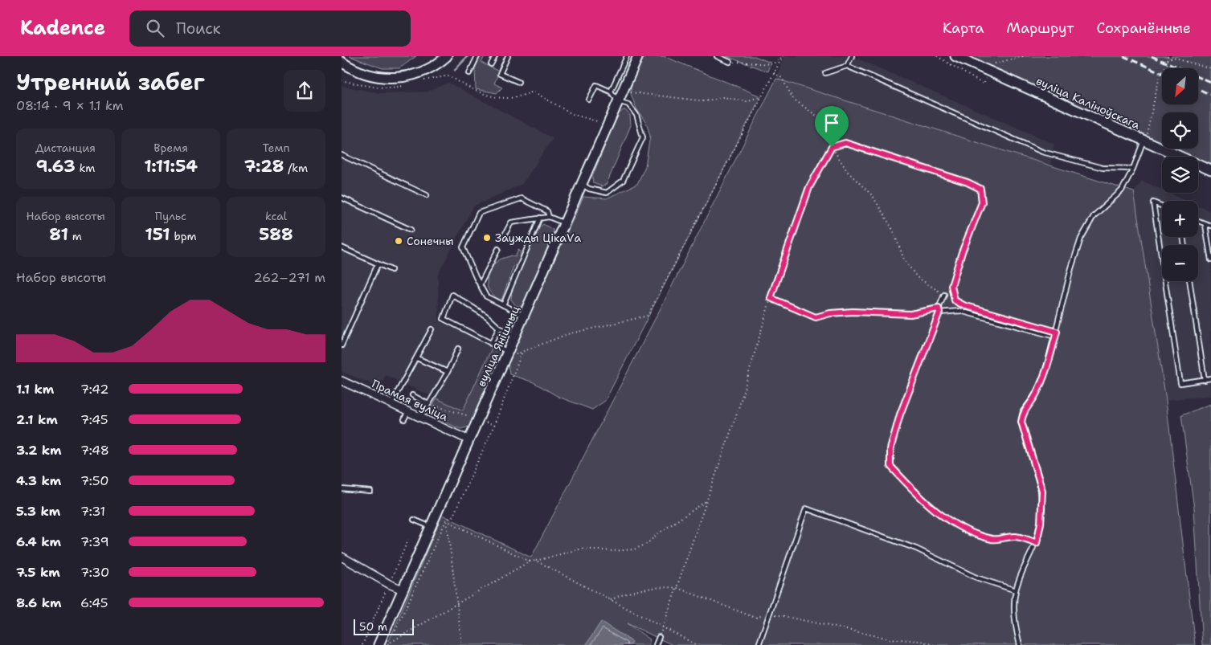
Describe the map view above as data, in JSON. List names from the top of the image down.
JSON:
{
  "streets": {
    "street": ["вуліца Каліноўскага", "вуліца Янішчыц", "Прамая вуліца"]
  },
  "crossings": [
    ["вуліца Янішчыц", "Прамая вуліца"]
  ],
  "places": ["Заужды ЦікаVа", "Сонечны"],
  "scale_bar": "50 m",
  "north": "bottom left",
  "page": {
    "header": "Kadence",
    "search": "Поиск",
    "nav": ["Карта", "Маршрут", "Сохранённые"],
    "heading": ["Утренний забег", "08:14 · 9 × 1.1 km"],
    "map_buttons": ["+", "−"],
    "stats": [
      ["Дистанция", "9.63 km"],
      ["Время", "1:11:54"],
      ["Темп", "7:28 /km"],
      ["Набор высоты", "81 m"],
      ["Пульс", "151 bpm"],
      ["kcal", "588"]
    ],
    "chart": ["Набор высоты", "262–271 m"],
    "list": [
      {
        "name": "1.1 km",
        "note": "7:42"
      },
      {
        "name": "2.1 km",
        "note": "7:45"
      },
      {
        "name": "3.2 km",
        "note": "7:48"
      },
      {
        "name": "4.3 km",
        "note": "7:50"
      },
      {
        "name": "5.3 km",
        "note": "7:31"
      },
      {
        "name": "6.4 km",
        "note": "7:39"
      },
      {
        "name": "7.5 km",
        "note": "7:30"
      },
      {
        "name": "8.6 km",
        "note": "6:45"
      }
    ],
    "scale": "50 m"
  }
}
